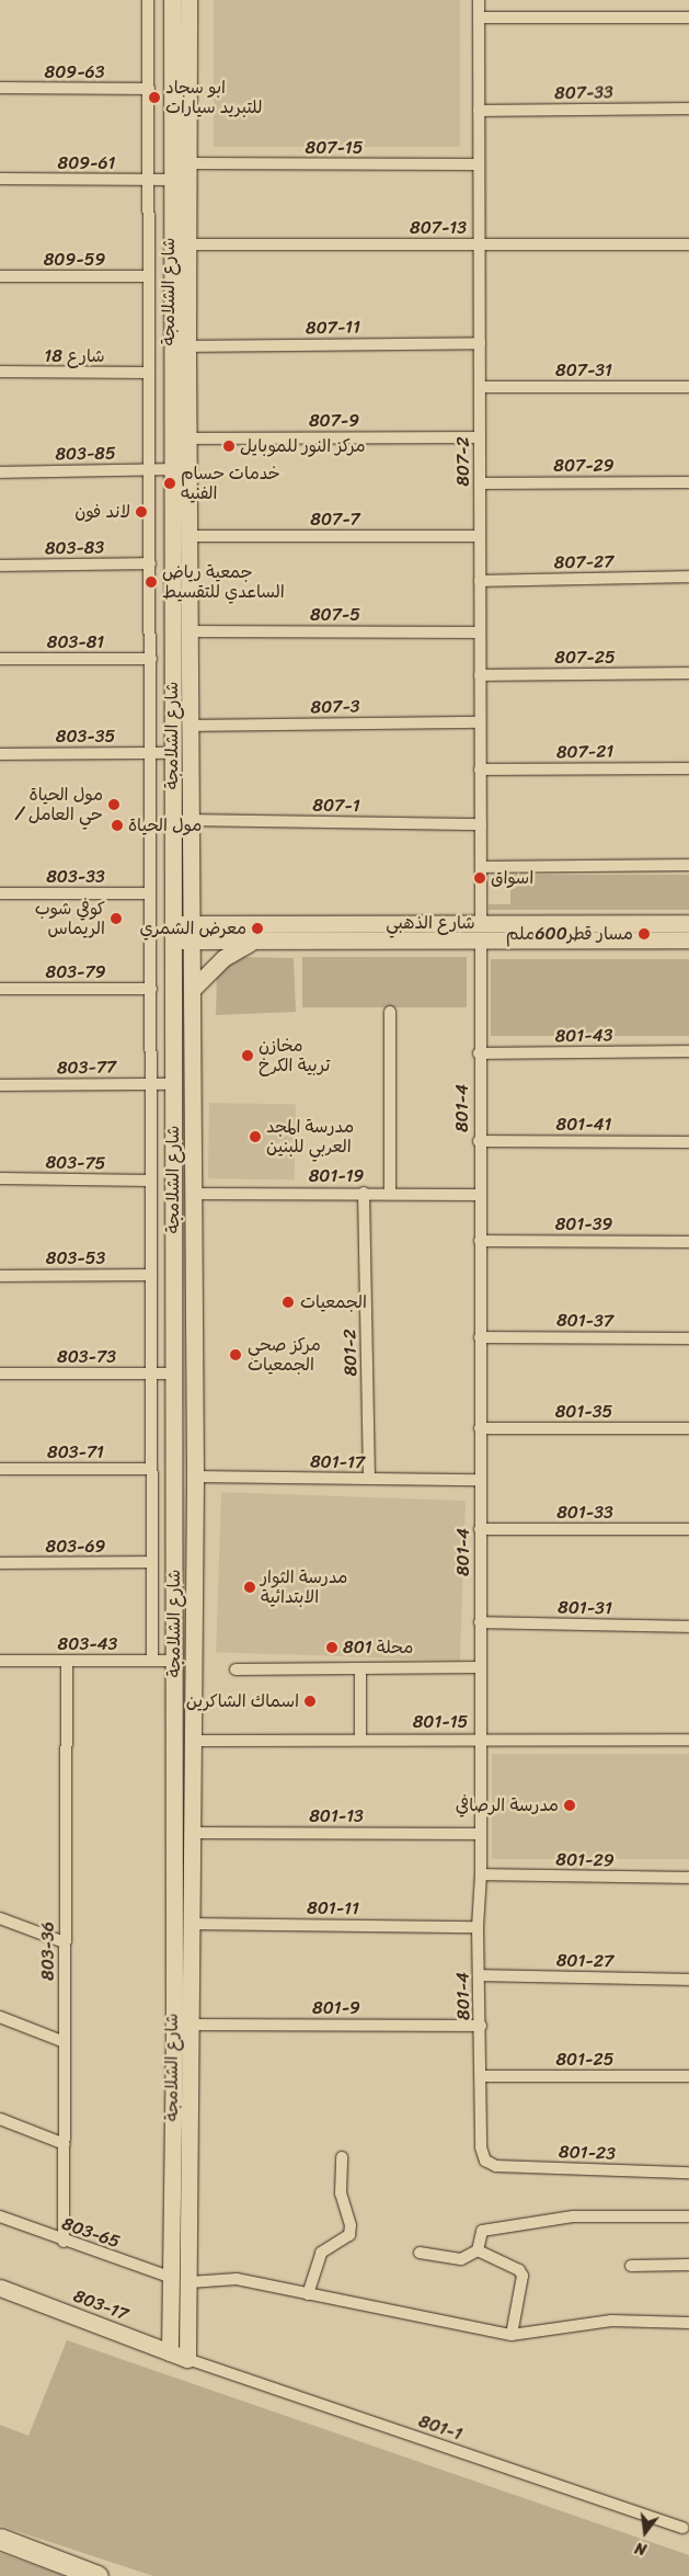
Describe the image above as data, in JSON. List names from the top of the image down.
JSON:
{
  "streets": {
    "street": [
      "809-63",
      "807-33",
      "807-15",
      "809-61",
      "807-13",
      "809-59",
      "شارع الشلامجة",
      "807-11",
      "شارع 18",
      "807-31",
      "807-9",
      "803-85",
      "807-2",
      "807-29",
      "807-7",
      "803-83",
      "807-27",
      "807-5",
      "803-81",
      "807-25",
      "807-3",
      "803-35",
      "807-21",
      "807-1",
      "803-33",
      "شارع الذهبي",
      "803-79",
      "801-43",
      "803-77",
      "801-4",
      "801-41",
      "803-75",
      "801-19",
      "801-39",
      "803-53",
      "801-37",
      "801-2",
      "803-73",
      "801-35",
      "803-71",
      "801-17",
      "801-33",
      "803-69",
      "801-31",
      "803-43",
      "801-15",
      "801-13",
      "801-29",
      "801-11",
      "803-36",
      "801-27",
      "801-9",
      "801-25",
      "801-23",
      "803-65",
      "803-17",
      "801-1"
    ]
  },
  "crossings": [
    ["807-33", "807-2"],
    ["807-15", "شارع الشلامجة"],
    ["807-15", "807-2"],
    ["809-61", "شارع الشلامجة"],
    ["807-13", "شارع الشلامجة"],
    ["807-13", "807-2"],
    ["شارع الشلامجة", "807-11"],
    ["شارع الشلامجة", "807-9"],
    ["شارع الشلامجة", "803-85"],
    ["شارع الشلامجة", "807-7"],
    ["شارع الشلامجة", "807-5"],
    ["شارع الشلامجة", "807-3"],
    ["شارع الشلامجة", "803-35"],
    ["شارع الشلامجة", "807-1"],
    ["شارع الشلامجة", "شارع الذهبي"],
    ["شارع الشلامجة", "803-77"],
    ["شارع الشلامجة", "801-19"],
    ["شارع الشلامجة", "803-73"],
    ["شارع الشلامجة", "801-17"],
    ["شارع الشلامجة", "803-43"],
    ["شارع الشلامجة", "801-15"],
    ["شارع الشلامجة", "801-13"],
    ["شارع الشلامجة", "801-11"],
    ["شارع الشلامجة", "801-9"],
    ["شارع الشلامجة", "803-65"],
    ["شارع الشلامجة", "803-17"],
    ["شارع الشلامجة", "801-1"],
    ["807-11", "807-2"],
    ["807-31", "807-2"],
    ["807-9", "807-2"],
    ["807-2", "807-29"],
    ["807-2", "807-7"],
    ["807-2", "807-27"],
    ["807-2", "807-5"],
    ["807-2", "807-25"],
    ["807-2", "807-3"],
    ["807-2", "807-21"],
    ["807-2", "807-1"],
    ["807-2", "شارع الذهبي"],
    ["شارع الذهبي", "801-4"],
    ["801-43", "801-4"],
    ["801-4", "801-41"],
    ["801-4", "801-19"],
    ["801-4", "801-39"],
    ["801-4", "801-37"],
    ["801-4", "801-35"],
    ["801-4", "801-17"],
    ["801-4", "801-33"],
    ["801-4", "801-31"],
    ["801-4", "801-15"],
    ["801-4", "801-13"],
    ["801-4", "801-29"],
    ["801-4", "801-11"],
    ["801-4", "801-27"],
    ["801-4", "801-9"],
    ["801-4", "801-25"],
    ["801-4", "801-23"],
    ["801-19", "801-2"],
    ["801-2", "801-17"],
    ["803-43", "803-36"],
    ["803-36", "803-65"],
    ["803-17", "801-1"]
  ],
  "places": [
    "ابو سجاد للتبريد سيارات",
    "مركز النور للموبايل",
    "خدمات حسام الفنيه",
    "لاند فون",
    "جمعية رياض الساعدي للتقسيط",
    "مول الحياة / حي العامل",
    "مول الحياة",
    "اسواق",
    "كوفي شوب الريماس",
    "معرض الشمري",
    "مسار قطر600ملم",
    "مخازن تربية الكرخ",
    "مدرسة المجد العربي للبنين",
    "الجمعيات",
    "مركز صحي الجمعيات",
    "مدرسة الثوار الابتدائية",
    "محلة 801",
    "اسماك الشاكرين",
    "مدرسة الرصافي"
  ],
  "north": "bottom"
}
